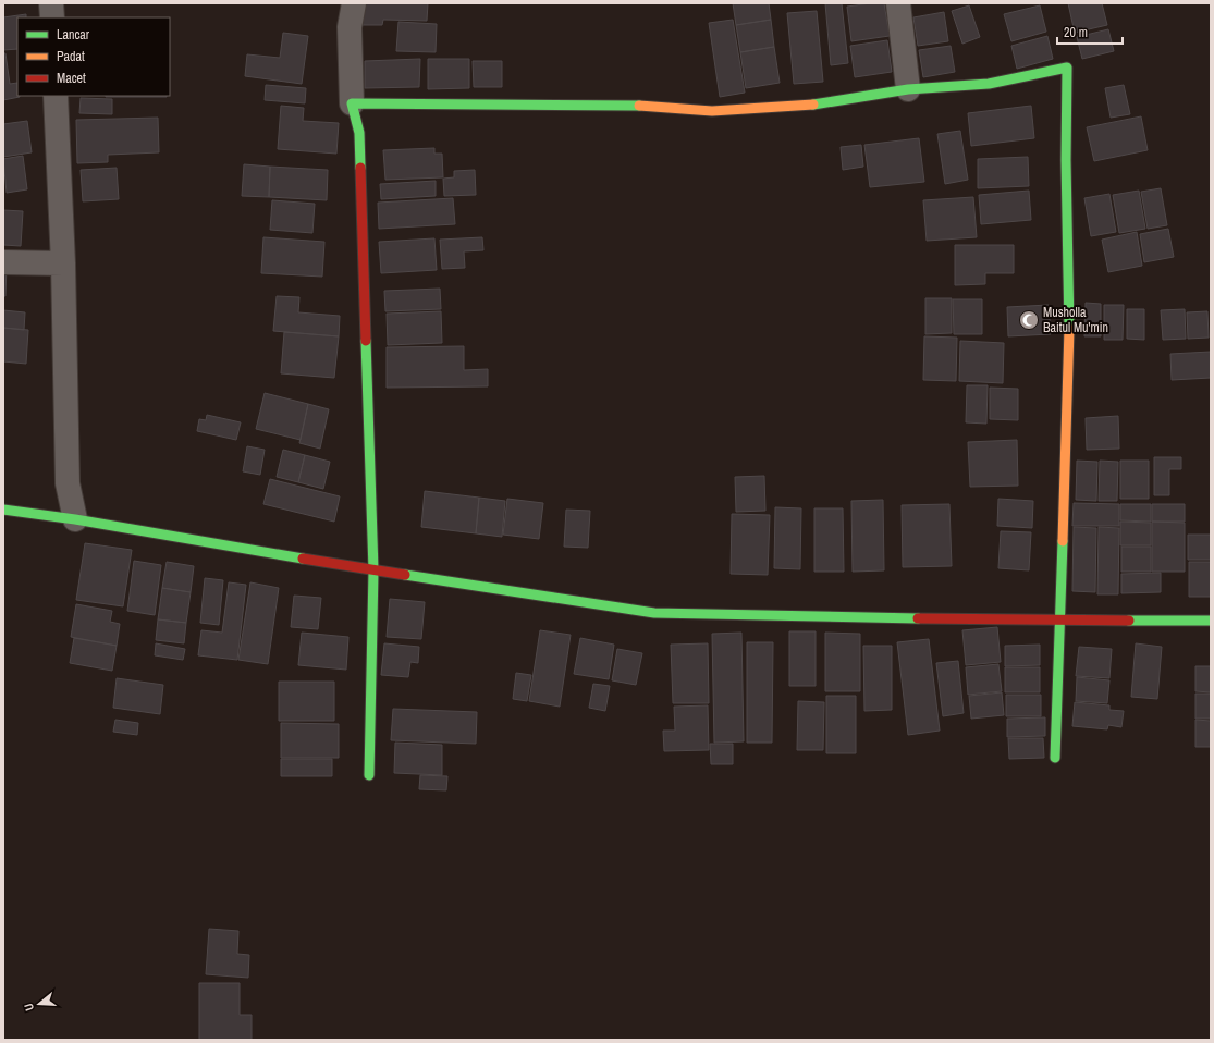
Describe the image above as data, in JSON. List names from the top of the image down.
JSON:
{
  "places": {
    "mosque": ["Musholla Baitul Mu'min"]
  },
  "legend": ["Lancar", "Padat", "Macet"],
  "scale_bar": "20 m",
  "north": "left"
}
